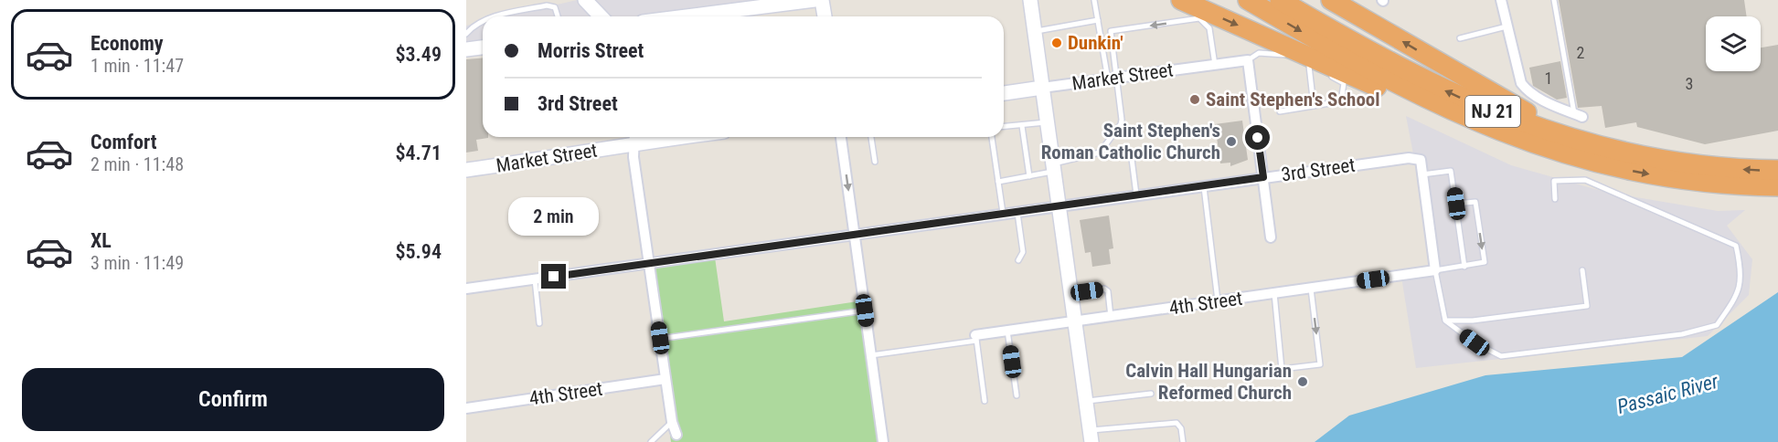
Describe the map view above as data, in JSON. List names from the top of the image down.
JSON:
{
  "streets": {
    "highway": ["NJ 21"],
    "street": ["Market Street", "3rd Street", "4th Street"]
  },
  "water": ["Passaic River"],
  "places": [
    "Dunkin'",
    "Saint Stephen's School",
    "Saint Stephen's Roman Catholic Church",
    "Calvin Hall Hungarian Reformed Church"
  ],
  "house_numbers": ["2", "1", "3"],
  "page": {
    "list": [
      {
        "name": "Economy",
        "note": "1 min · 11:47",
        "value": "$3.49"
      },
      {
        "name": "Comfort",
        "note": "2 min · 11:48",
        "value": "$4.71"
      },
      {
        "name": "XL",
        "note": "3 min · 11:49",
        "value": "$5.94"
      }
    ],
    "banner": ["Morris Street", "3rd Street"],
    "bubble": "2 min",
    "buttons": "Confirm"
  }
}
